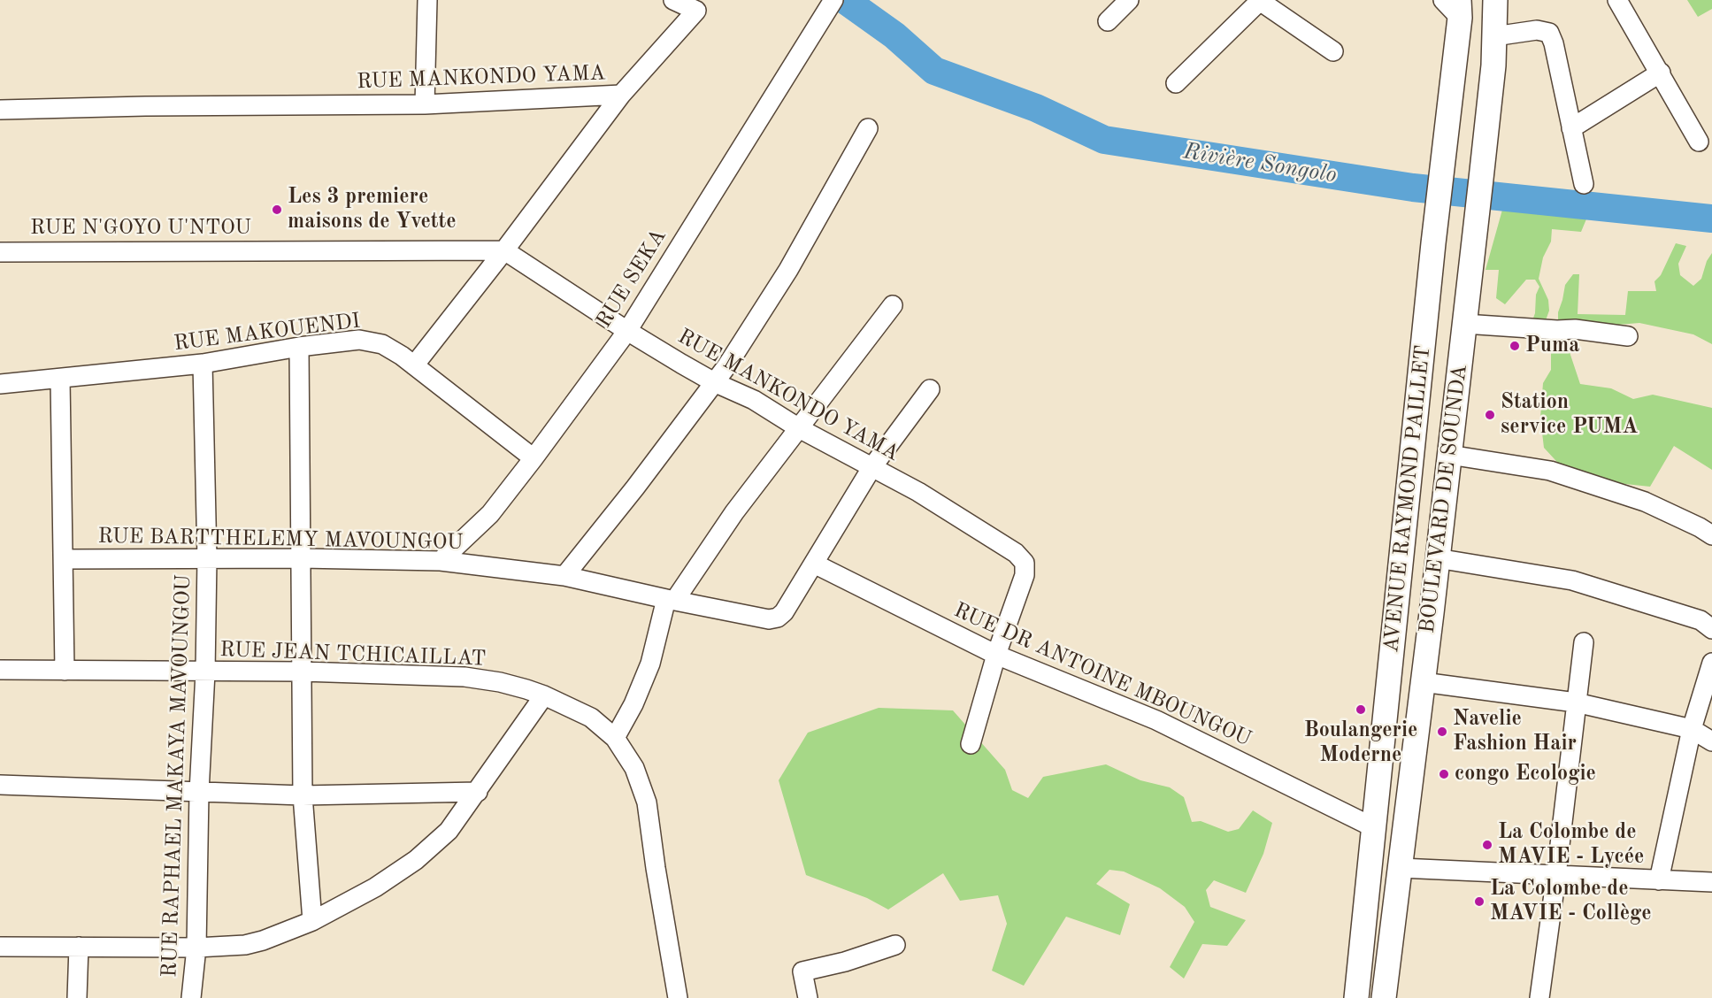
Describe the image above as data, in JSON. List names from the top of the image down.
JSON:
{
  "streets": {
    "main road": ["AVENUE RAYMOND PAILLET", "BOULEVARD DE SOUNDA"],
    "street": [
      "RUE MANKONDO YAMA",
      "RUE N'GOYO U'NTOU",
      "RUE SEKA",
      "RUE MAKOUENDI",
      "RUE BARTTHELEMY MAVOUNGOU",
      "RUE JEAN TCHICAILLAT",
      "RUE DR ANTOINE MBOUNGOU",
      "RUE RAPHAEL MAKAYA MAVOUNGOU"
    ]
  },
  "crossings": [
    ["RUE MANKONDO YAMA", "RUE N'GOYO U'NTOU"],
    ["RUE MANKONDO YAMA", "RUE SEKA"],
    ["RUE MANKONDO YAMA", "RUE DR ANTOINE MBOUNGOU"],
    ["RUE SEKA", "RUE MAKOUENDI"],
    ["RUE SEKA", "RUE BARTTHELEMY MAVOUNGOU"],
    ["RUE MAKOUENDI", "RUE RAPHAEL MAKAYA MAVOUNGOU"],
    ["AVENUE RAYMOND PAILLET", "RUE DR ANTOINE MBOUNGOU"],
    ["RUE BARTTHELEMY MAVOUNGOU", "RUE DR ANTOINE MBOUNGOU"],
    ["RUE BARTTHELEMY MAVOUNGOU", "RUE RAPHAEL MAKAYA MAVOUNGOU"],
    ["RUE JEAN TCHICAILLAT", "RUE RAPHAEL MAKAYA MAVOUNGOU"]
  ],
  "water": ["Rivière Songolo"],
  "places": [
    "Les 3 premiere maisons de Yvette",
    "Puma",
    "Station service PUMA",
    "Boulangerie Moderne",
    "Navelie Fashion Hair",
    "congo Ecologie",
    "La Colombe de MAVIE - Lycée",
    "La Colombe de MAVIE - Collège"
  ]
}
